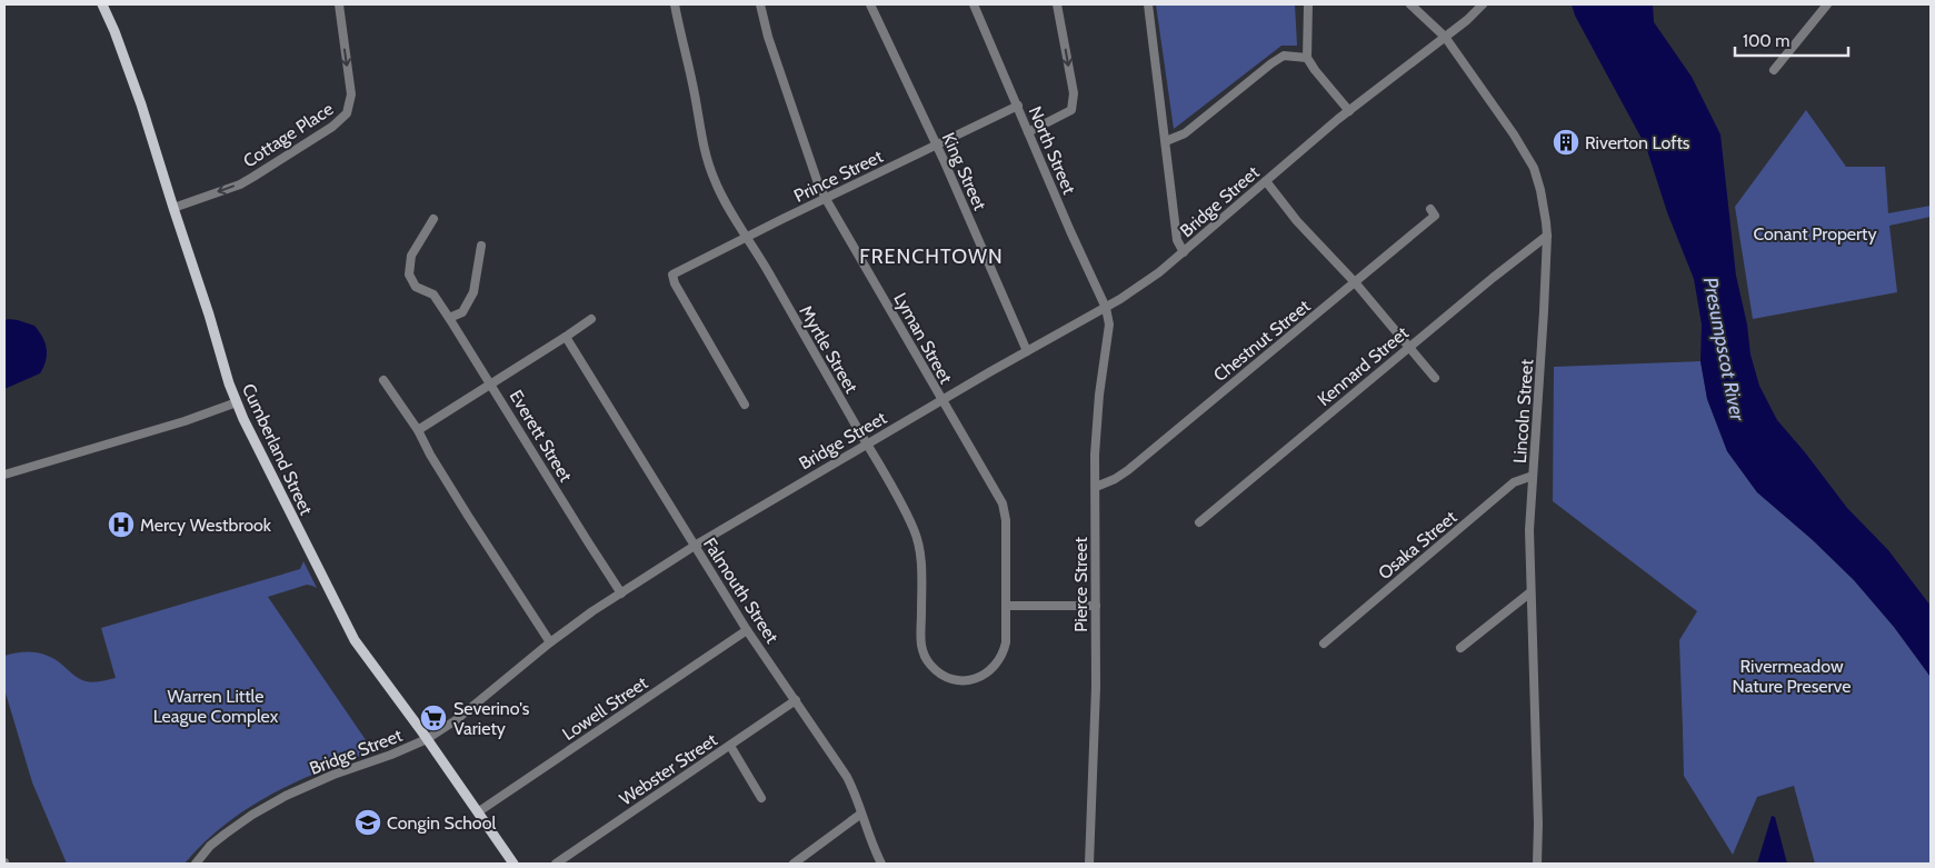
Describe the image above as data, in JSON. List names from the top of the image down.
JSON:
{
  "streets": {
    "main road": ["Cumberland Street"],
    "street": [
      "Cottage Place",
      "North Street",
      "King Street",
      "Prince Street",
      "Bridge Street",
      "Lyman Street",
      "Chestnut Street",
      "Myrtle Street",
      "Kennard Street",
      "Lincoln Street",
      "Everett Street",
      "Osaka Street",
      "Pierce Street",
      "Falmouth Street",
      "Lowell Street",
      "Webster Street"
    ]
  },
  "crossings": [
    ["Cottage Place", "Cumberland Street"],
    ["North Street", "Prince Street"],
    ["North Street", "Bridge Street"],
    ["North Street", "Pierce Street"],
    ["King Street", "Prince Street"],
    ["King Street", "Bridge Street"],
    ["Prince Street", "Lyman Street"],
    ["Prince Street", "Myrtle Street"],
    ["Bridge Street", "Lyman Street"],
    ["Bridge Street", "Myrtle Street"],
    ["Bridge Street", "Lincoln Street"],
    ["Bridge Street", "Everett Street"],
    ["Bridge Street", "Cumberland Street"],
    ["Bridge Street", "Pierce Street"],
    ["Bridge Street", "Falmouth Street"],
    ["Lyman Street", "Myrtle Street"],
    ["Chestnut Street", "Pierce Street"],
    ["Kennard Street", "Lincoln Street"],
    ["Lincoln Street", "Osaka Street"],
    ["Cumberland Street", "Lowell Street"],
    ["Falmouth Street", "Lowell Street"],
    ["Falmouth Street", "Webster Street"]
  ],
  "one_way": ["Cottage Place"],
  "districts": ["FRENCHTOWN"],
  "water": ["Presumpscot River"],
  "parks": ["Conant Property", "Rivermeadow Nature Preserve", "Warren Little League Complex"],
  "places": {
    "building": ["Riverton Lofts"],
    "hospital": ["Mercy Westbrook"],
    "supermarket": ["Severino's Variety"],
    "school or university": ["Congin School"]
  },
  "scale_bar": "100 m"
}
